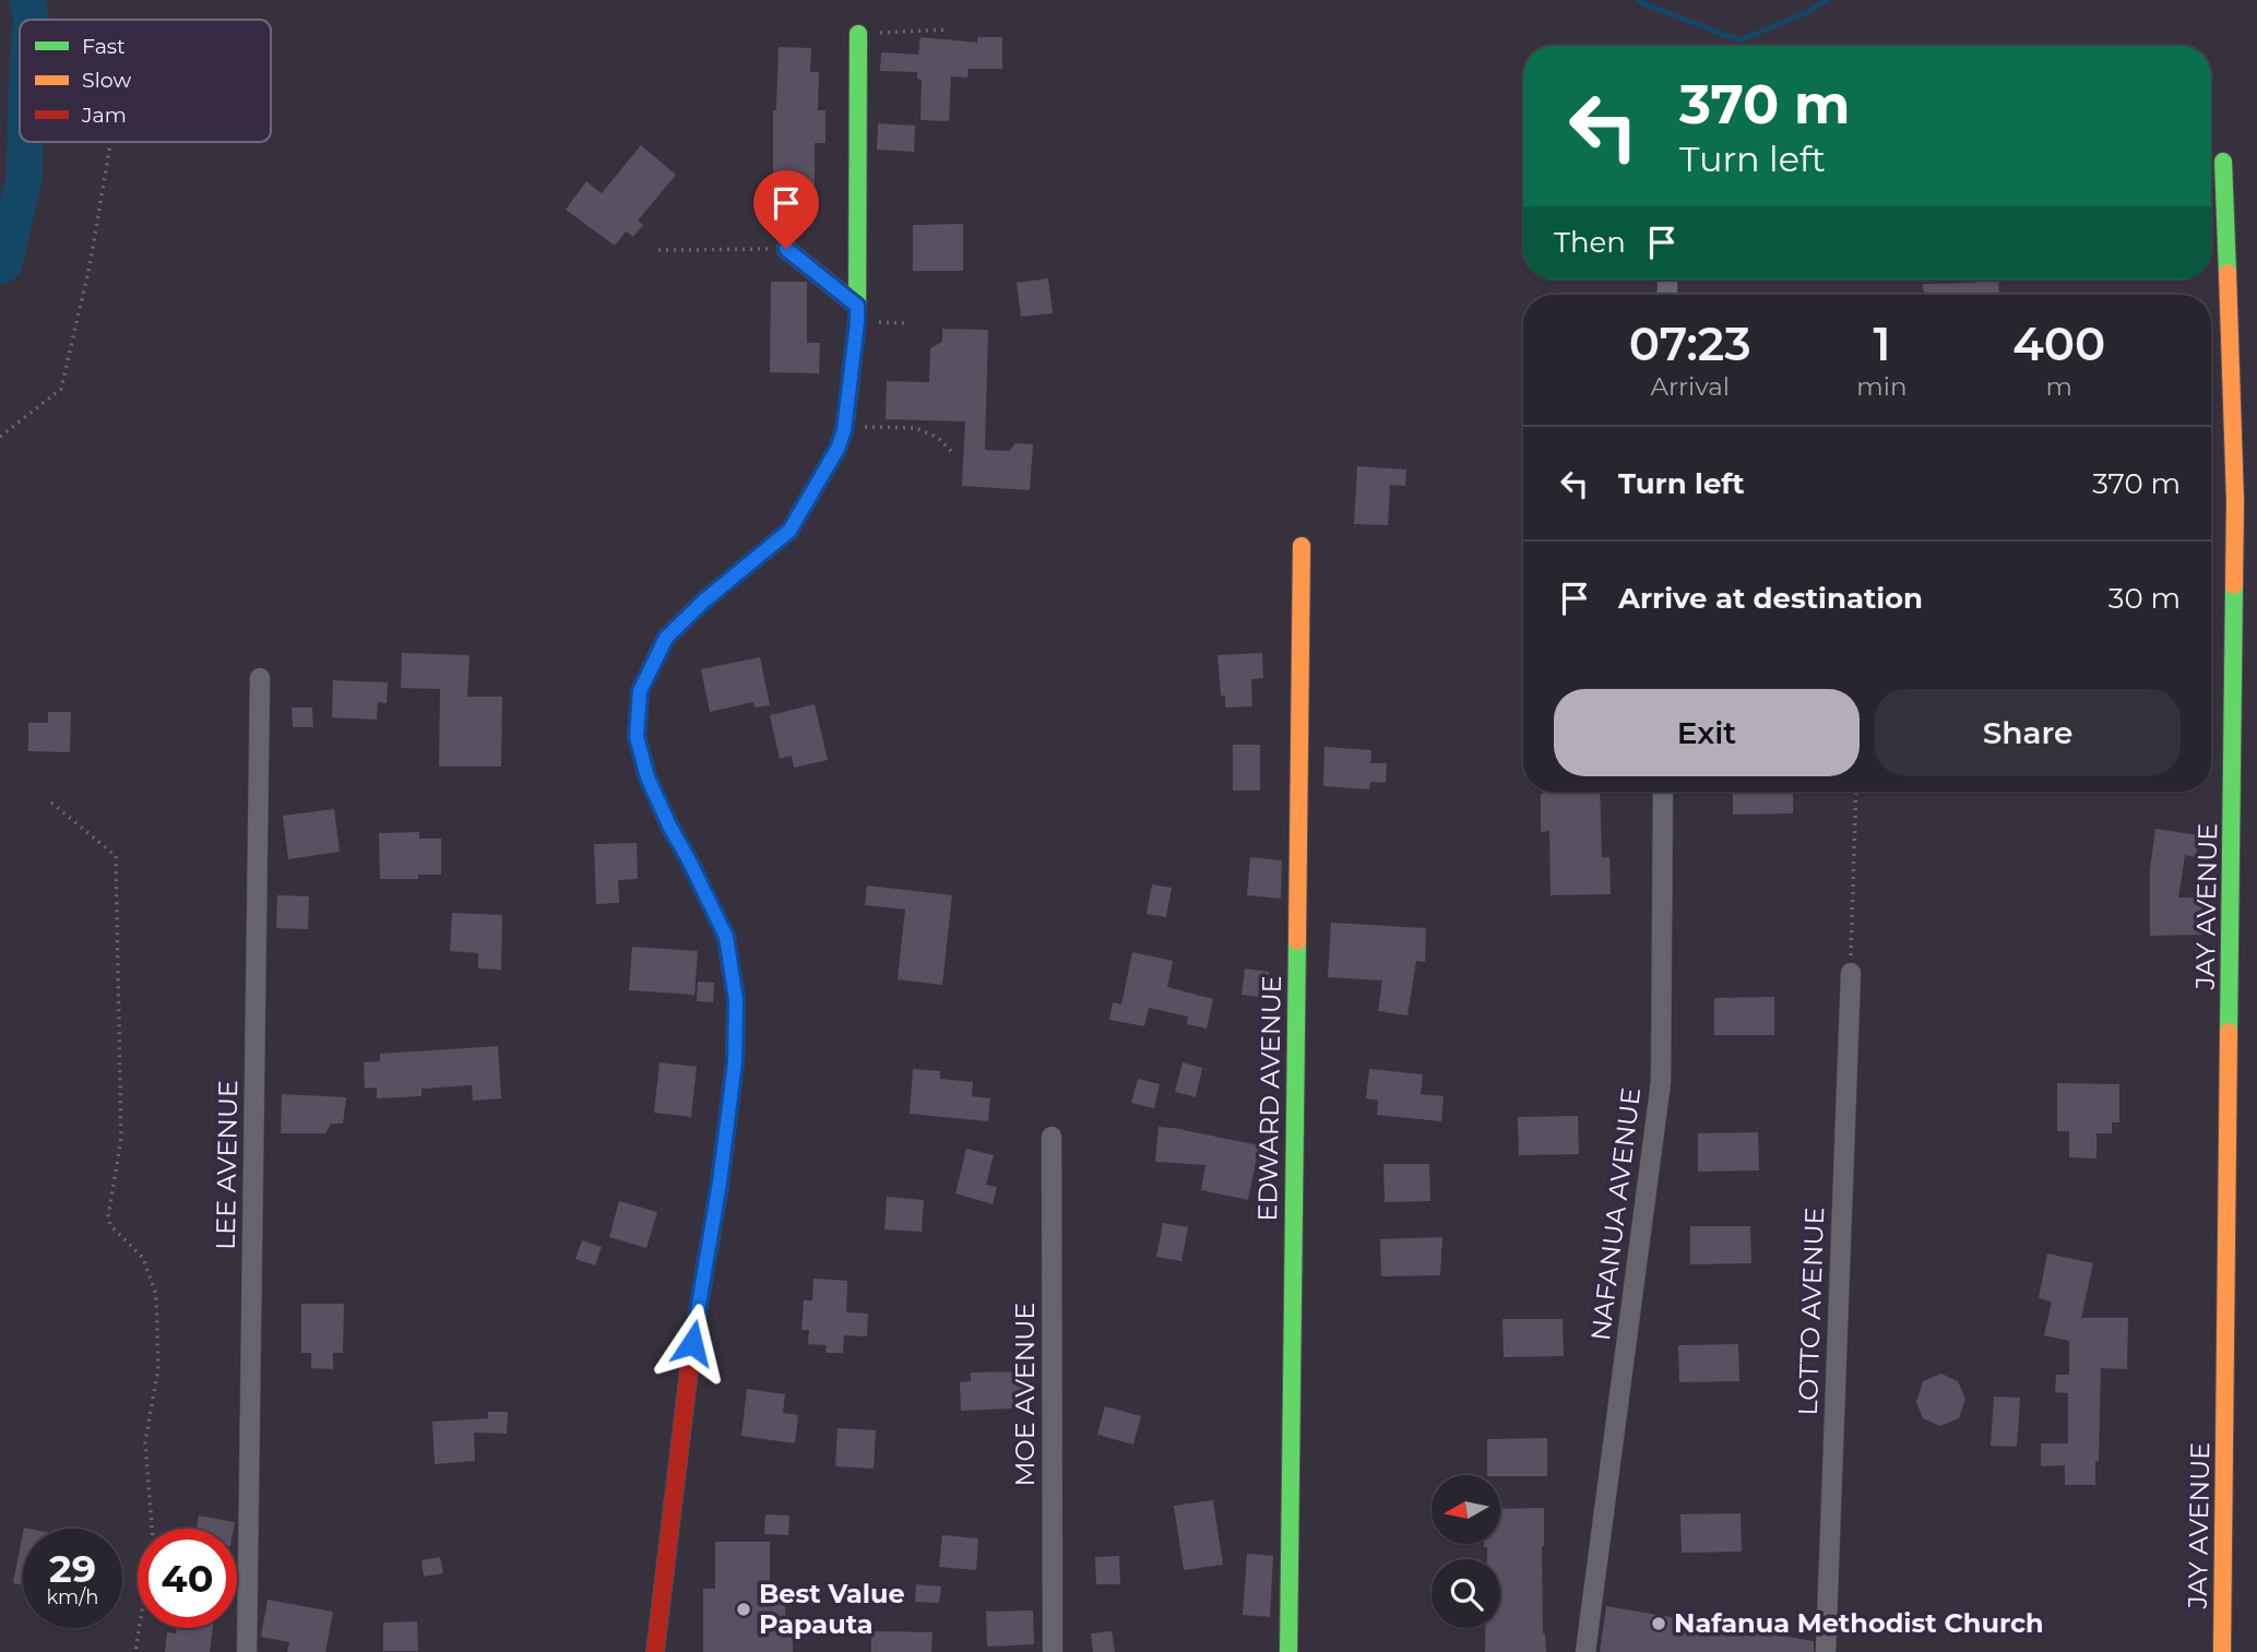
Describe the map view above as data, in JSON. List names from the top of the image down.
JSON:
{
  "streets": {
    "street": [
      "JAY AVENUE",
      "EDWARD AVENUE",
      "LEE AVENUE",
      "NAFANUA AVENUE",
      "LOTTO AVENUE",
      "MOE AVENUE"
    ]
  },
  "places": ["Best Value Papauta", "Nafanua Methodist Church"],
  "legend": ["Fast", "Slow", "Jam"],
  "north": "left",
  "page": {
    "turn": ["370 m", "Turn left"],
    "then": "Then",
    "eta": [
      "07:23",
      "Arrival",
      "1",
      "min",
      "400",
      "m"
    ],
    "list": [
      {
        "name": "Turn left",
        "value": "370 m"
      },
      {
        "name": "Arrive at destination",
        "value": "30 m"
      }
    ],
    "buttons": ["Exit", "Share"],
    "speed": "29 km/h",
    "limit": "40"
  }
}
